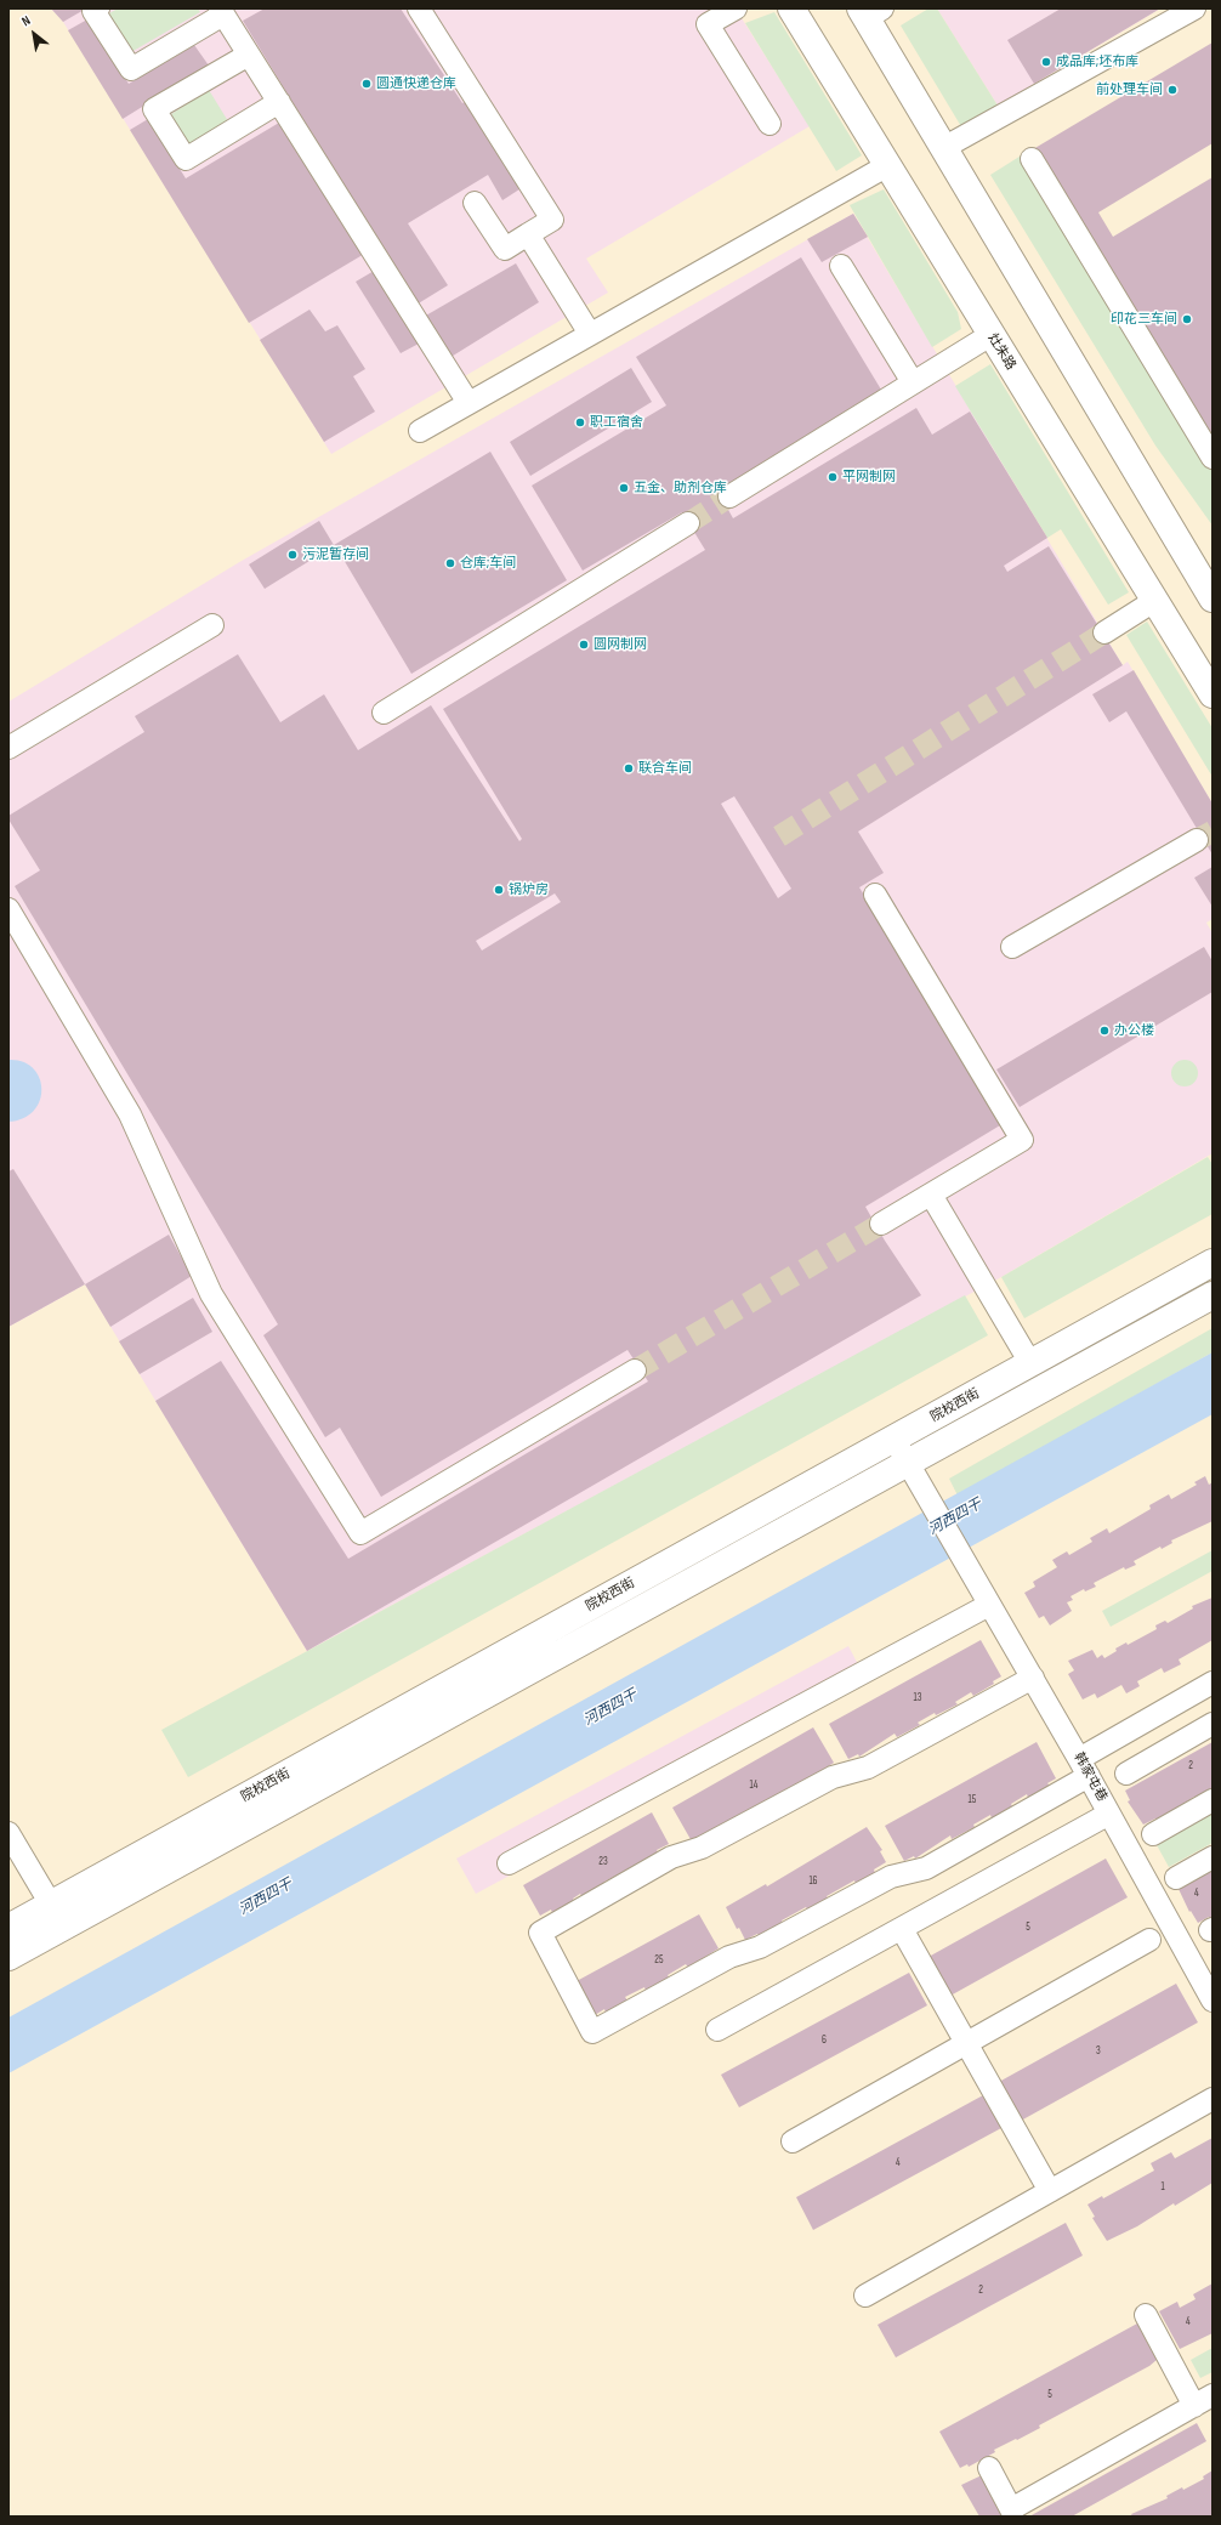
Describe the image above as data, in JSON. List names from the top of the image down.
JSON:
{
  "streets": {
    "main road": ["灶朱路", "院校西街"],
    "street": ["韩家屯巷"]
  },
  "crossings": [
    ["院校西街", "韩家屯巷"]
  ],
  "water": ["河西四干"],
  "places": [
    "成品库;坯布库",
    "圆通快递仓库",
    "前处理车间",
    "印花三车间",
    "职工宿舍",
    "平网制网",
    "五金、助剂仓库",
    "污泥暂存间",
    "仓库;车间",
    "圆网制网",
    "联合车间",
    "锅炉房",
    "办公楼"
  ],
  "house_numbers": [
    "13",
    "2",
    "14",
    "15",
    "23",
    "16",
    "4",
    "5",
    "25",
    "6",
    "3",
    "4",
    "1",
    "2",
    "4",
    "5"
  ],
  "north": "top left"
}
